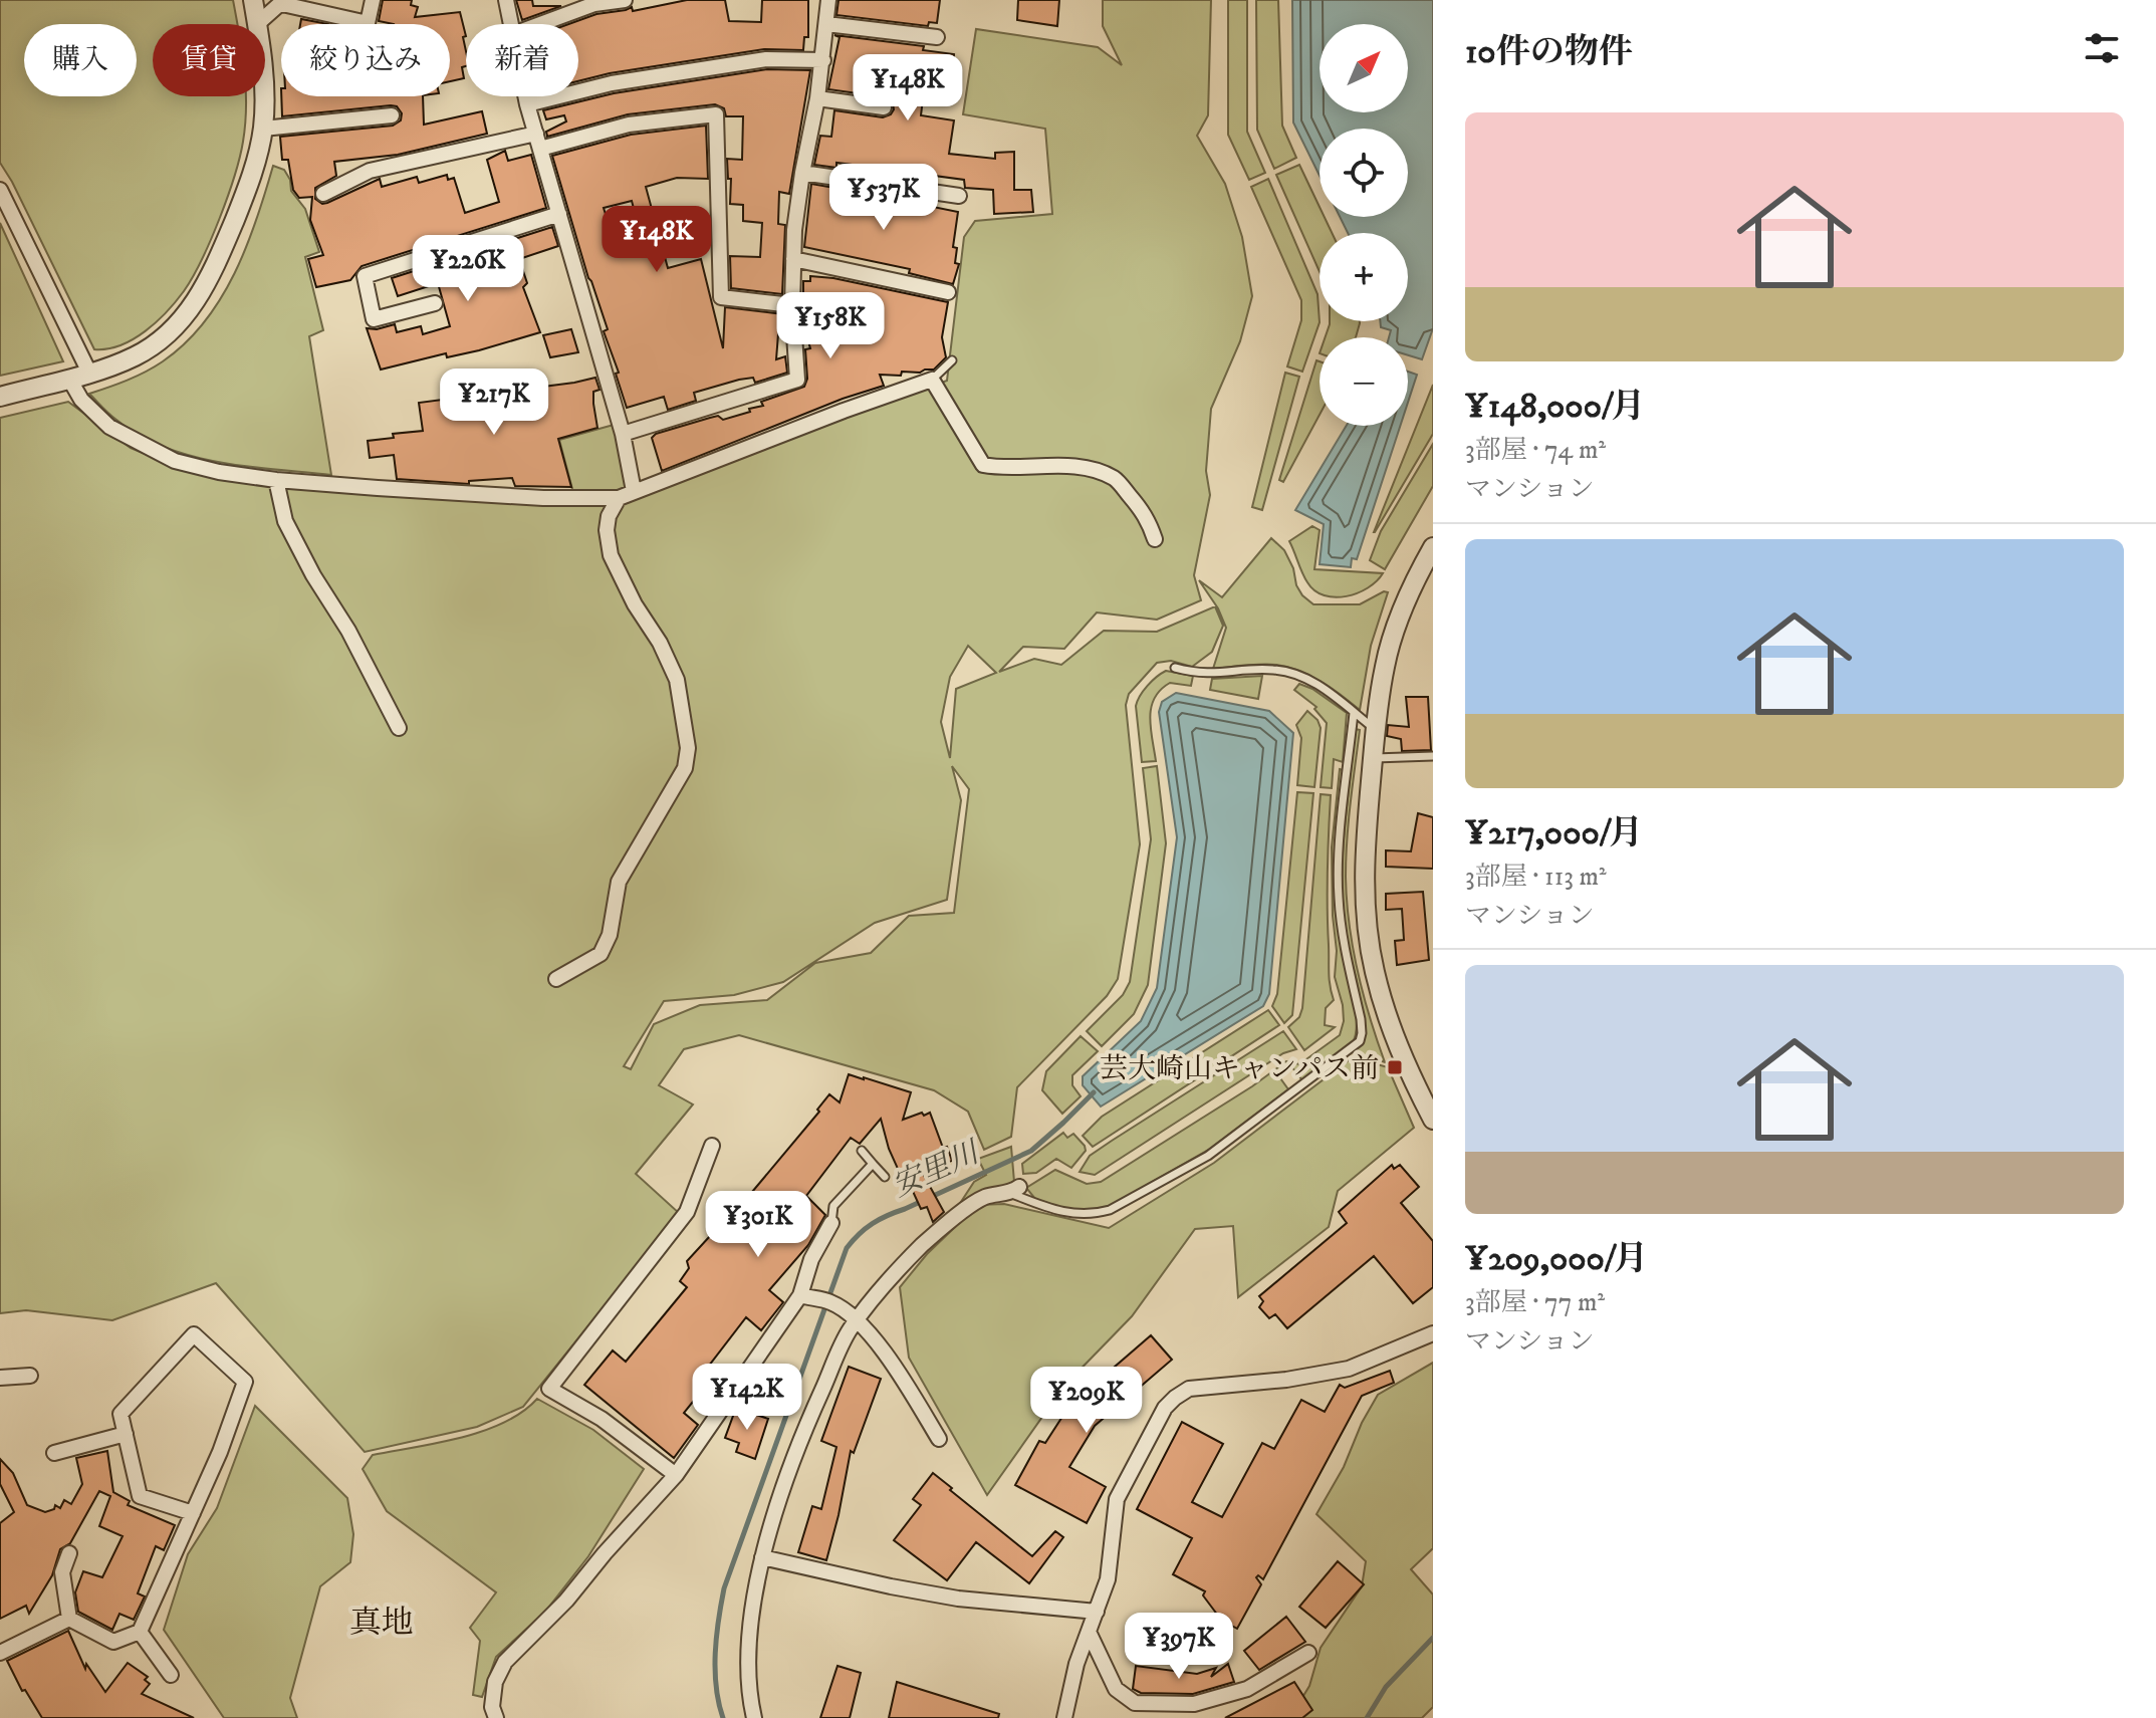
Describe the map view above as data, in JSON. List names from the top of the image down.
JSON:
{
  "districts": ["真地"],
  "water": ["安里川"],
  "places": {
    "transit": ["芸大崎山キャンパス前"]
  },
  "north": "top right",
  "page": {
    "heading": "10件の物件",
    "map_buttons": ["+", "−"],
    "chip": [
      "購入",
      "賃貸",
      "絞り込み",
      "新着"
    ],
    "price": [
      "¥148K",
      "¥537K",
      "¥148K",
      "¥226K",
      "¥158K",
      "¥217K",
      "¥301K",
      "¥142K",
      "¥209K",
      "¥397K"
    ],
    "list": [
      {
        "name": "¥148,000/月",
        "note": "3部屋 · 74 m² · マンション"
      },
      {
        "name": "¥217,000/月",
        "note": "3部屋 · 113 m² · マンション"
      },
      {
        "name": "¥209,000/月",
        "note": "3部屋 · 77 m² · マンション"
      }
    ]
  }
}
